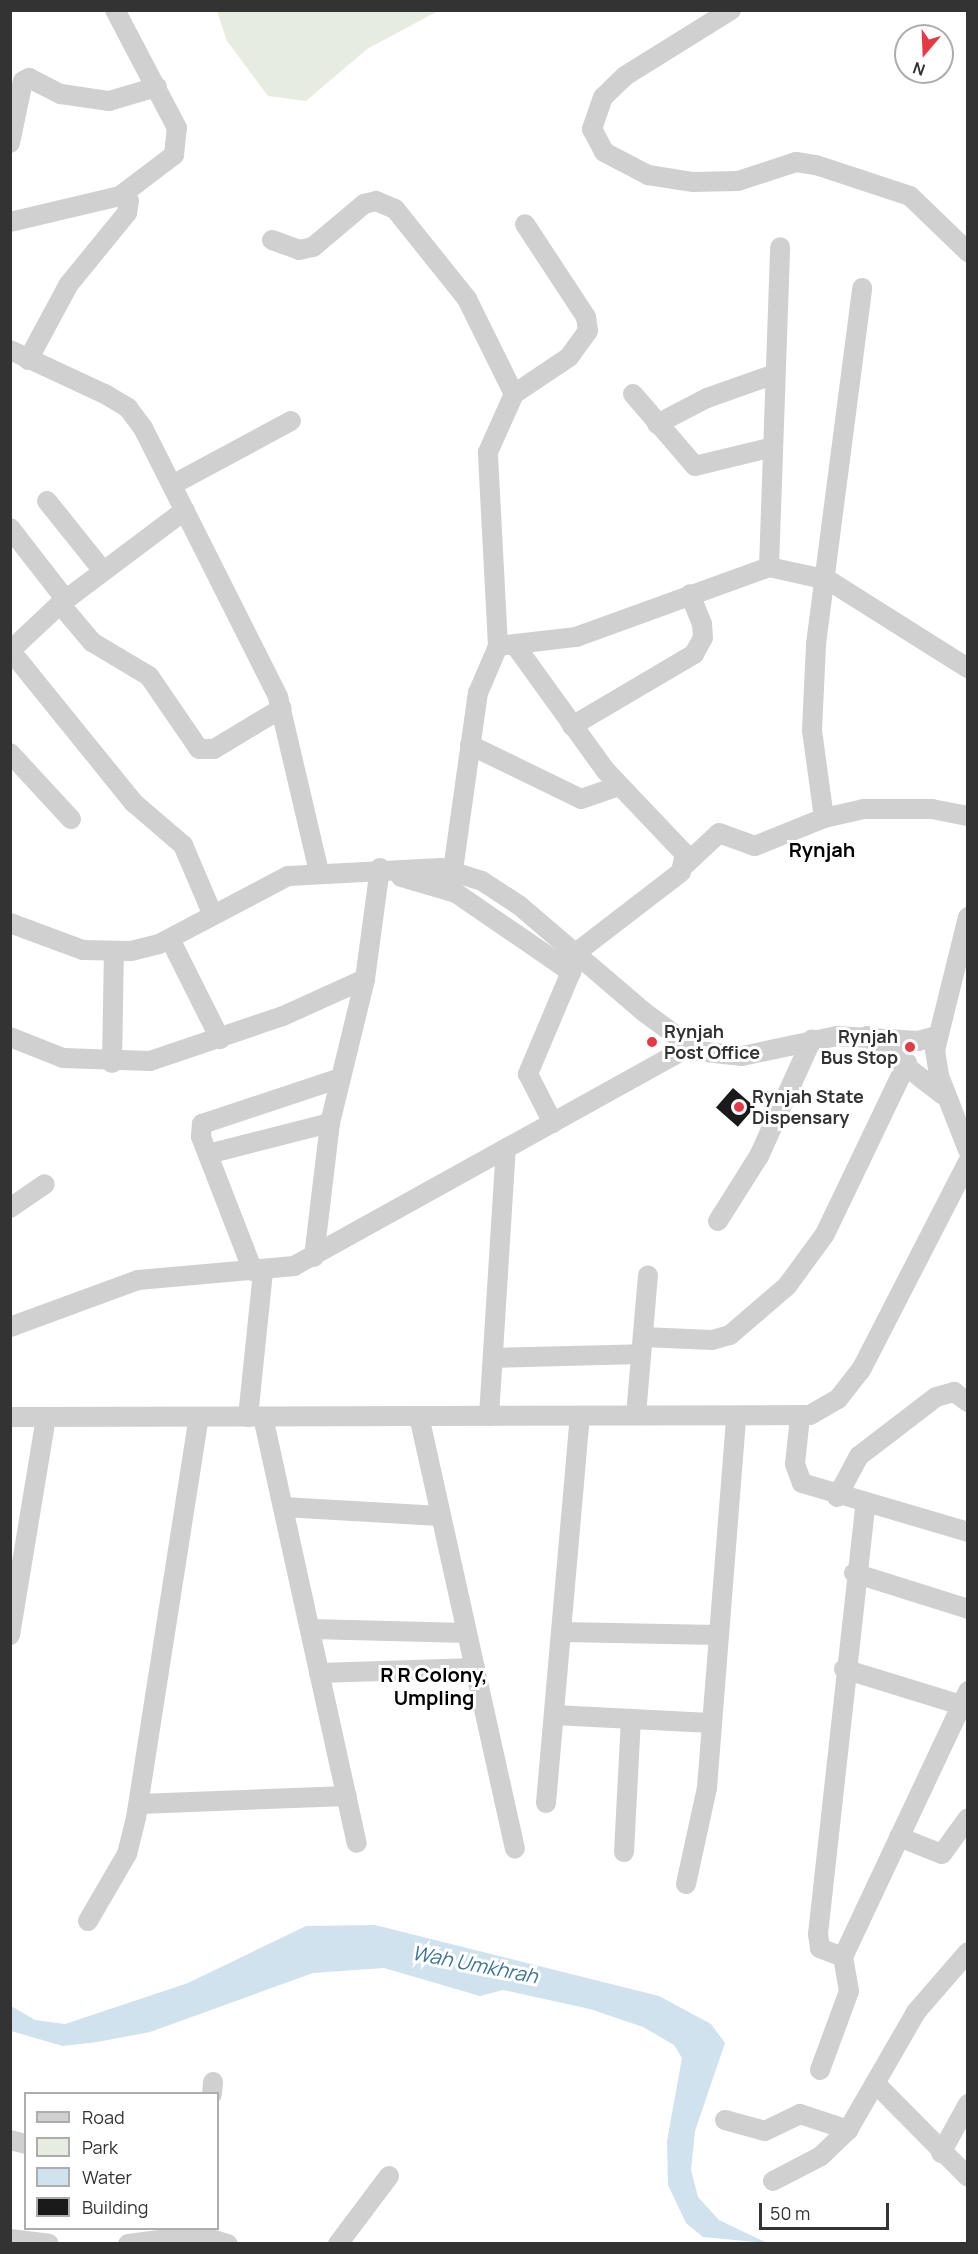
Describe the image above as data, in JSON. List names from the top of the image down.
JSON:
{
  "districts": ["Rynjah", "R R Colony, Umpling"],
  "water": ["Wah Umkhrah"],
  "places": ["Rynjah Post Office", "Rynjah Bus Stop", "Rynjah State Dispensary"],
  "legend": [
    "Road",
    "Park",
    "Water",
    "Building"
  ],
  "scale_bar": "50 m",
  "north": "bottom"
}
